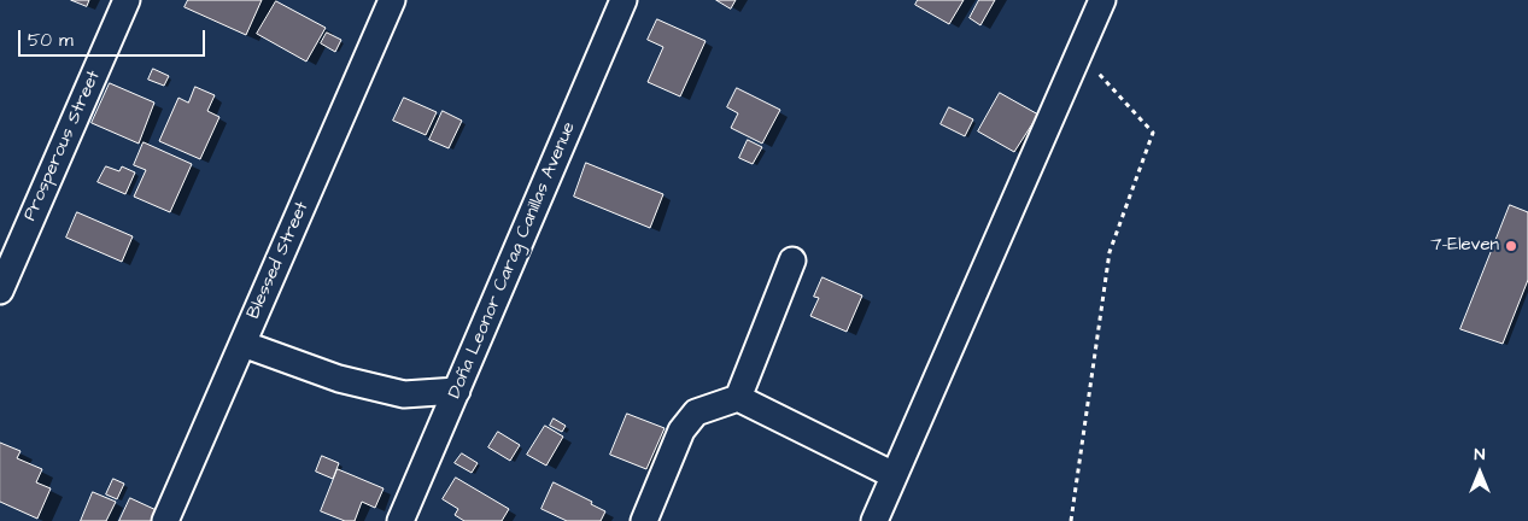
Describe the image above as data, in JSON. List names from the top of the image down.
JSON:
{
  "streets": {
    "street": ["Prosperous Street", "Blessed Street", "Doña Leonor Carag Canillas Avenue"]
  },
  "places": ["7-Eleven"],
  "scale_bar": "50 m",
  "north": "top"
}
